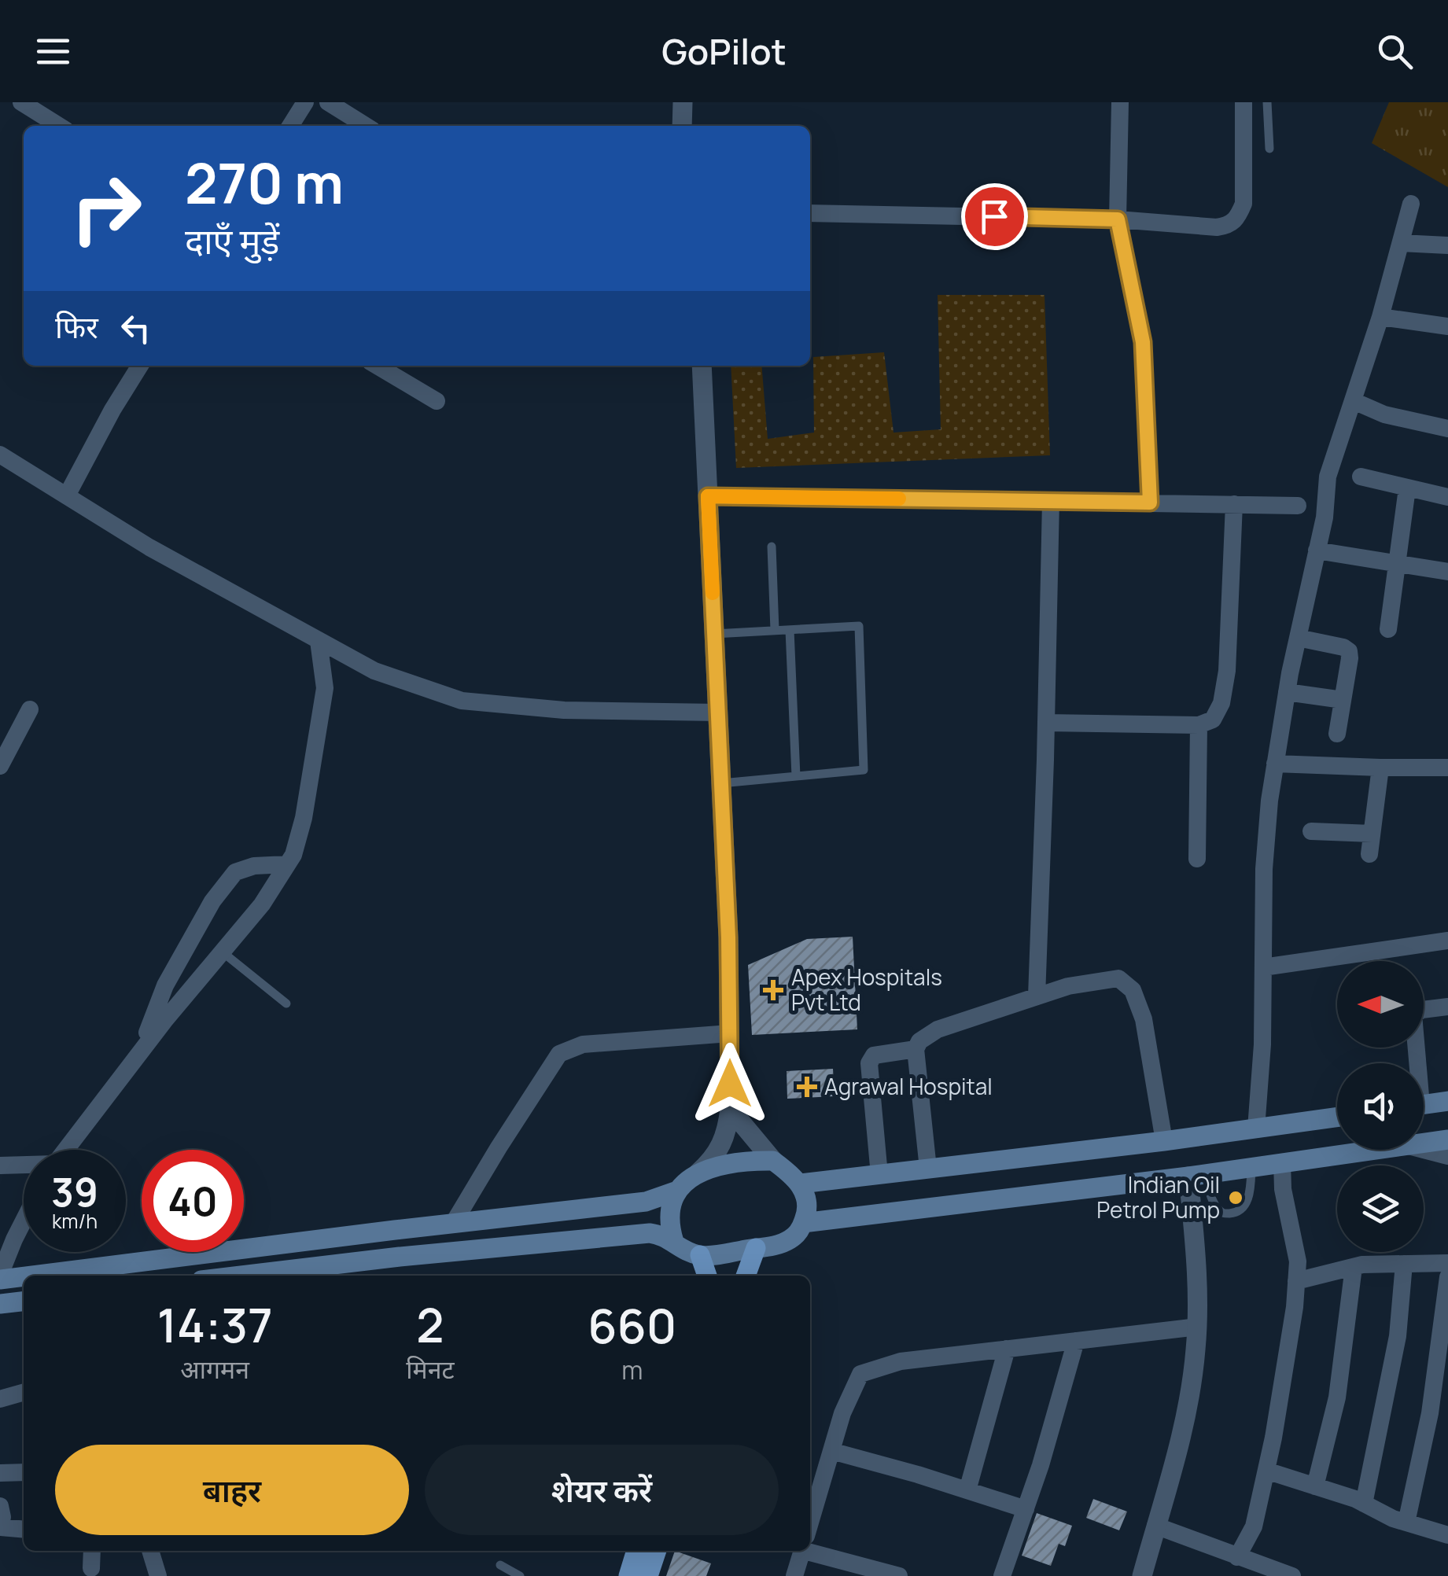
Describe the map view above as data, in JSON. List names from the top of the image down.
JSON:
{
  "places": {
    "health": ["Apex Hospitals Pvt Ltd", "Agrawal Hospital"],
    "other": ["Indian Oil Petrol Pump"]
  },
  "north": "left",
  "page": {
    "header": "GoPilot",
    "turn": ["270 m", "दाएँ मुड़ें"],
    "then": "फिर",
    "speed": "39 km/h",
    "limit": "40",
    "eta": [
      "14:37",
      "आगमन",
      "2",
      "मिनट",
      "660",
      "m"
    ],
    "buttons": ["बाहर", "शेयर करें"]
  }
}
